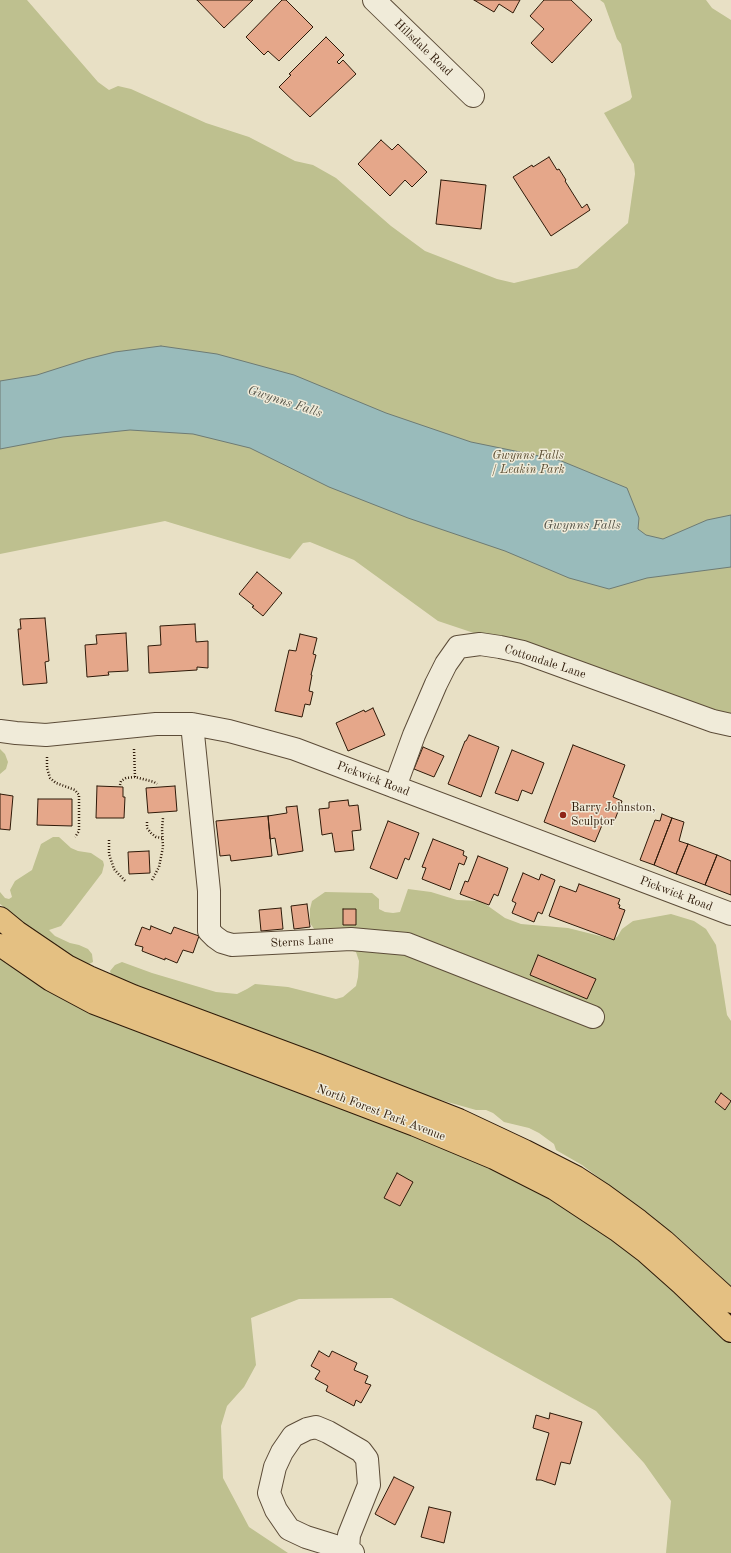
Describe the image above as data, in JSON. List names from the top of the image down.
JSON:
{
  "streets": {
    "main road": ["North Forest Park Avenue"],
    "street": [
      "Hillsdale Road",
      "Cottondale Lane",
      "Pickwick Road",
      "Sterns Lane"
    ]
  },
  "crossings": [
    ["Cottondale Lane", "Pickwick Road"],
    ["Pickwick Road", "Sterns Lane"]
  ],
  "water": ["Gwynns Falls"],
  "parks": ["Gwynns Falls / Leakin Park"],
  "places": ["Barry Johnston, Sculptor"]
}
